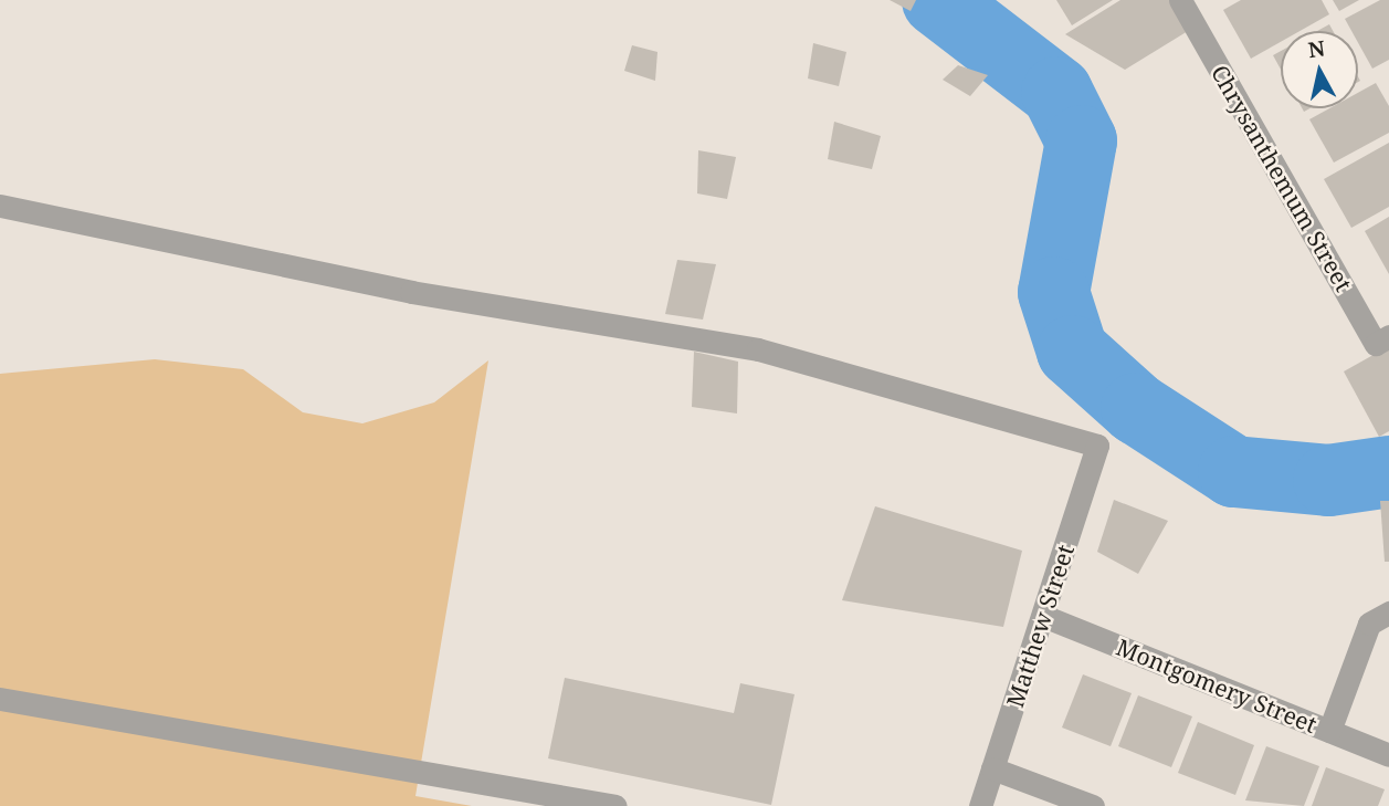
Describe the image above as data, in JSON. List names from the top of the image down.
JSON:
{
  "streets": {
    "street": ["Chrysanthemum Street", "Matthew Street", "Montgomery Street"]
  },
  "crossings": [
    ["Matthew Street", "Montgomery Street"]
  ],
  "north": "top"
}
